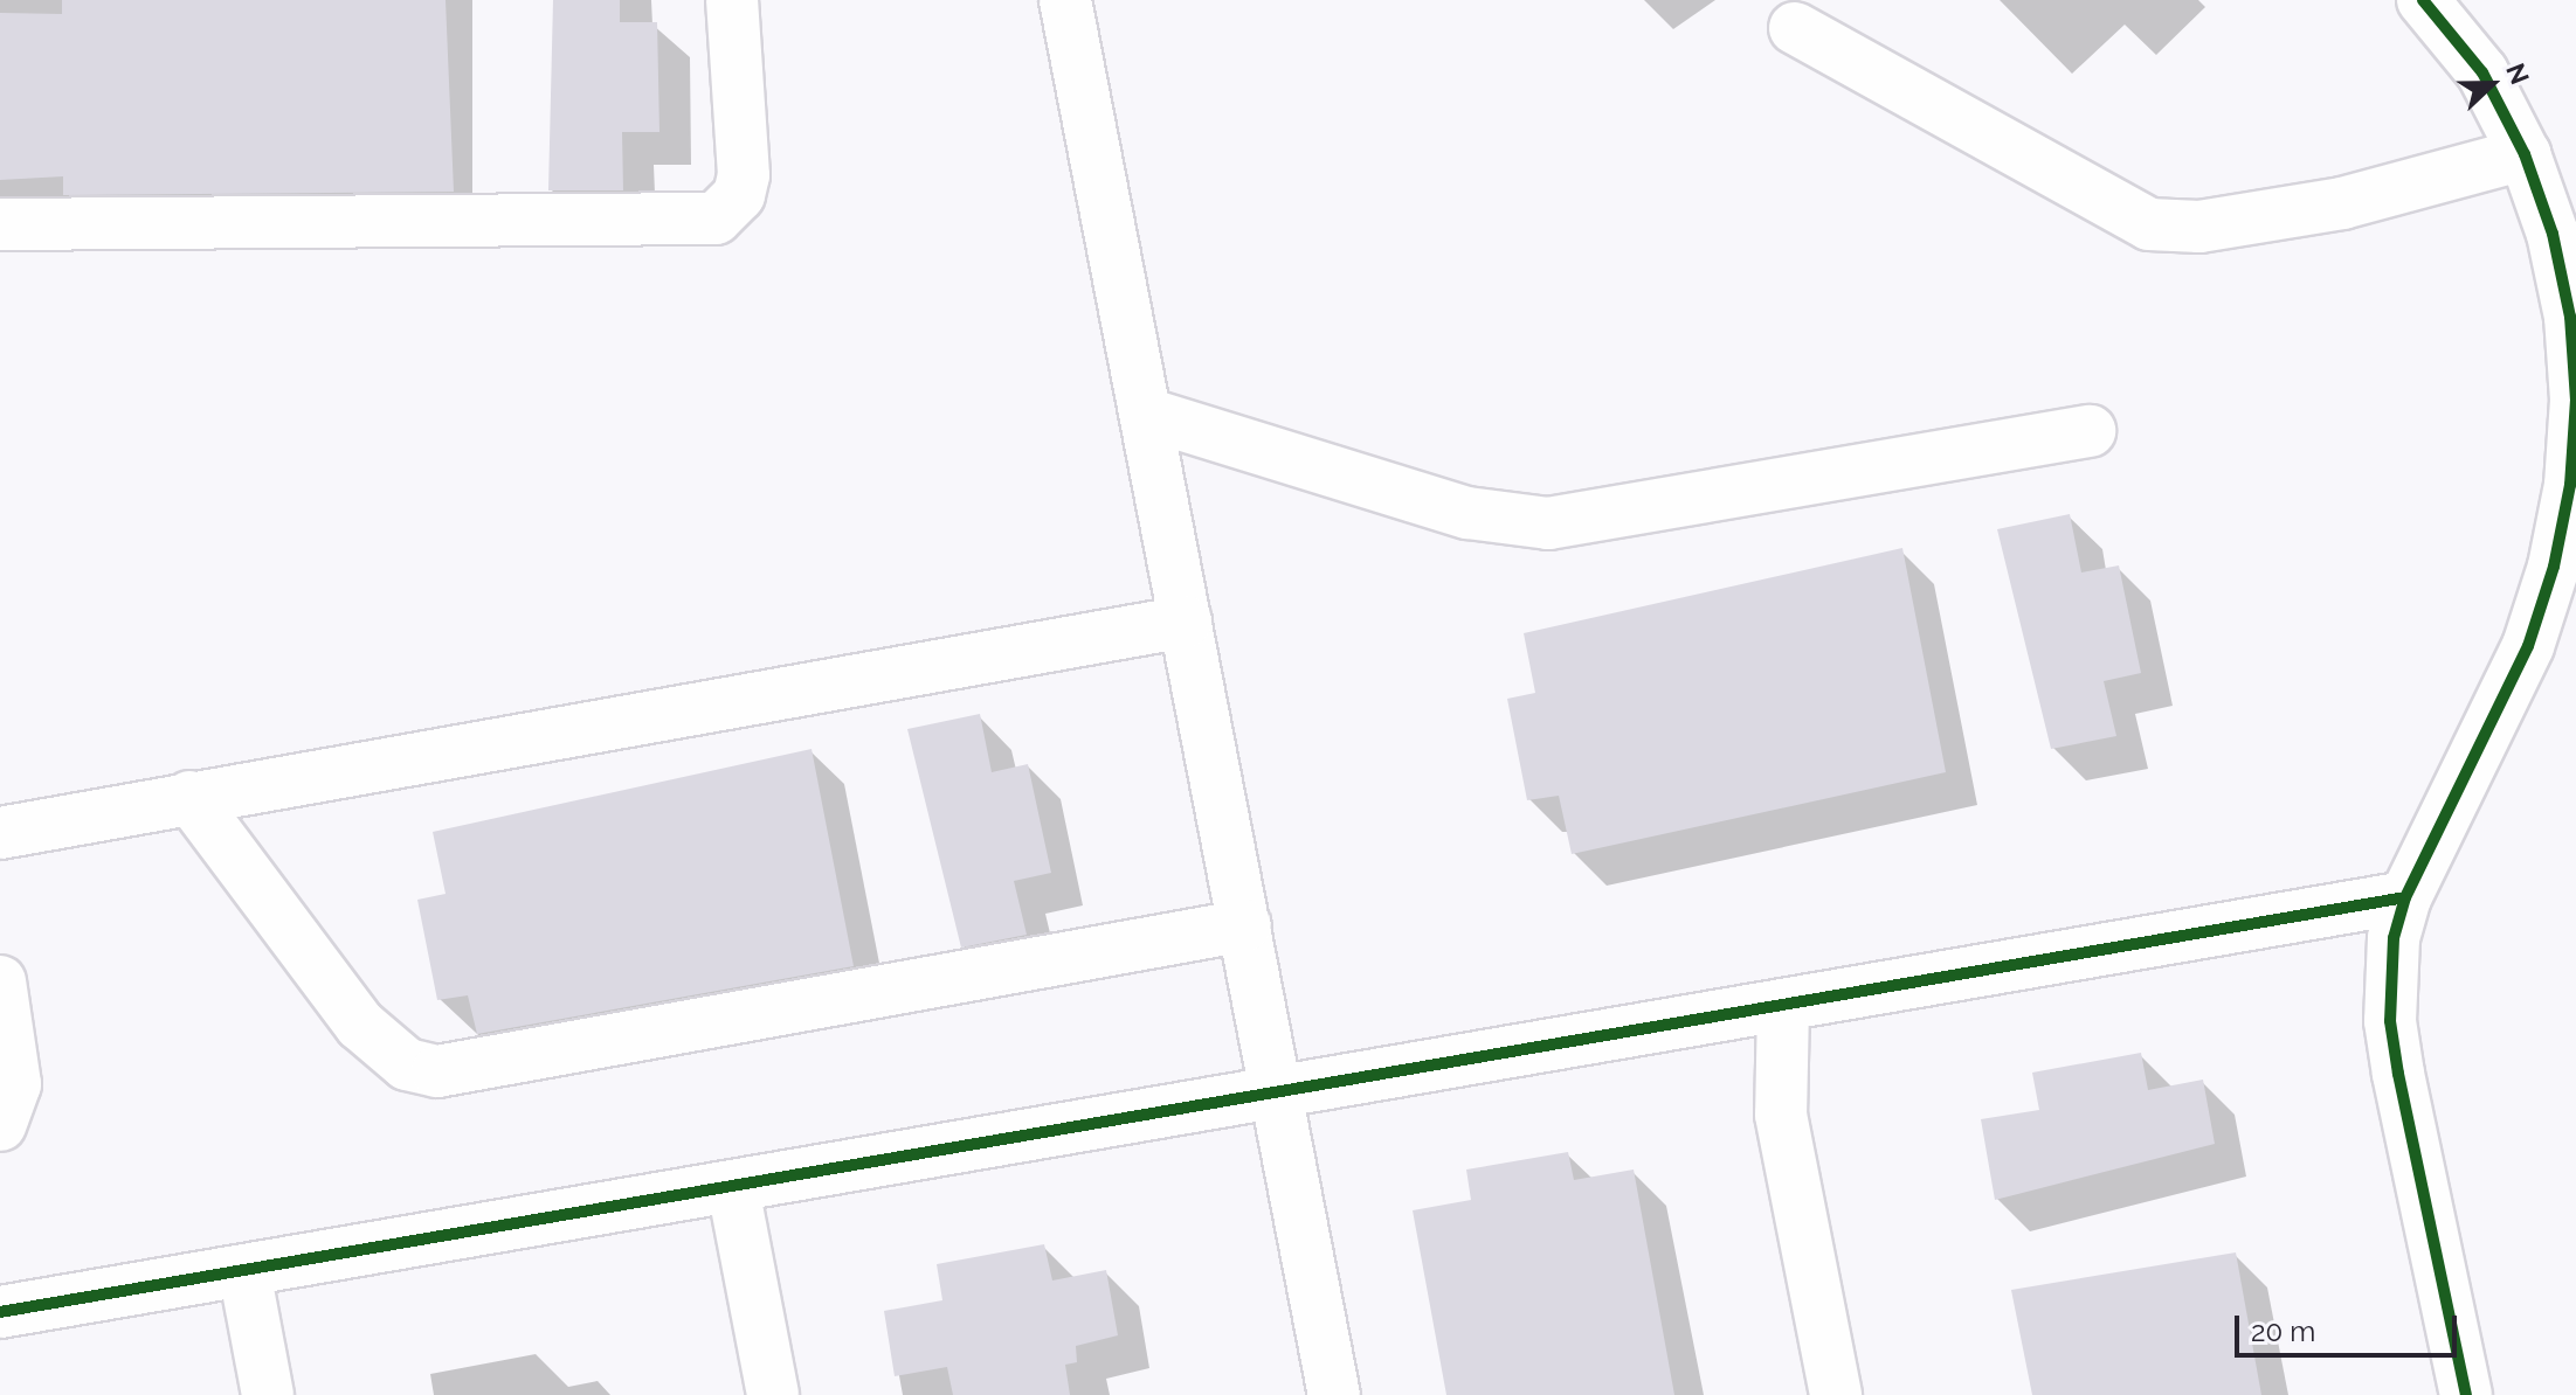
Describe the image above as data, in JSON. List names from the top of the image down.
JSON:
{
  "scale_bar": "20 m",
  "north": "right"
}
